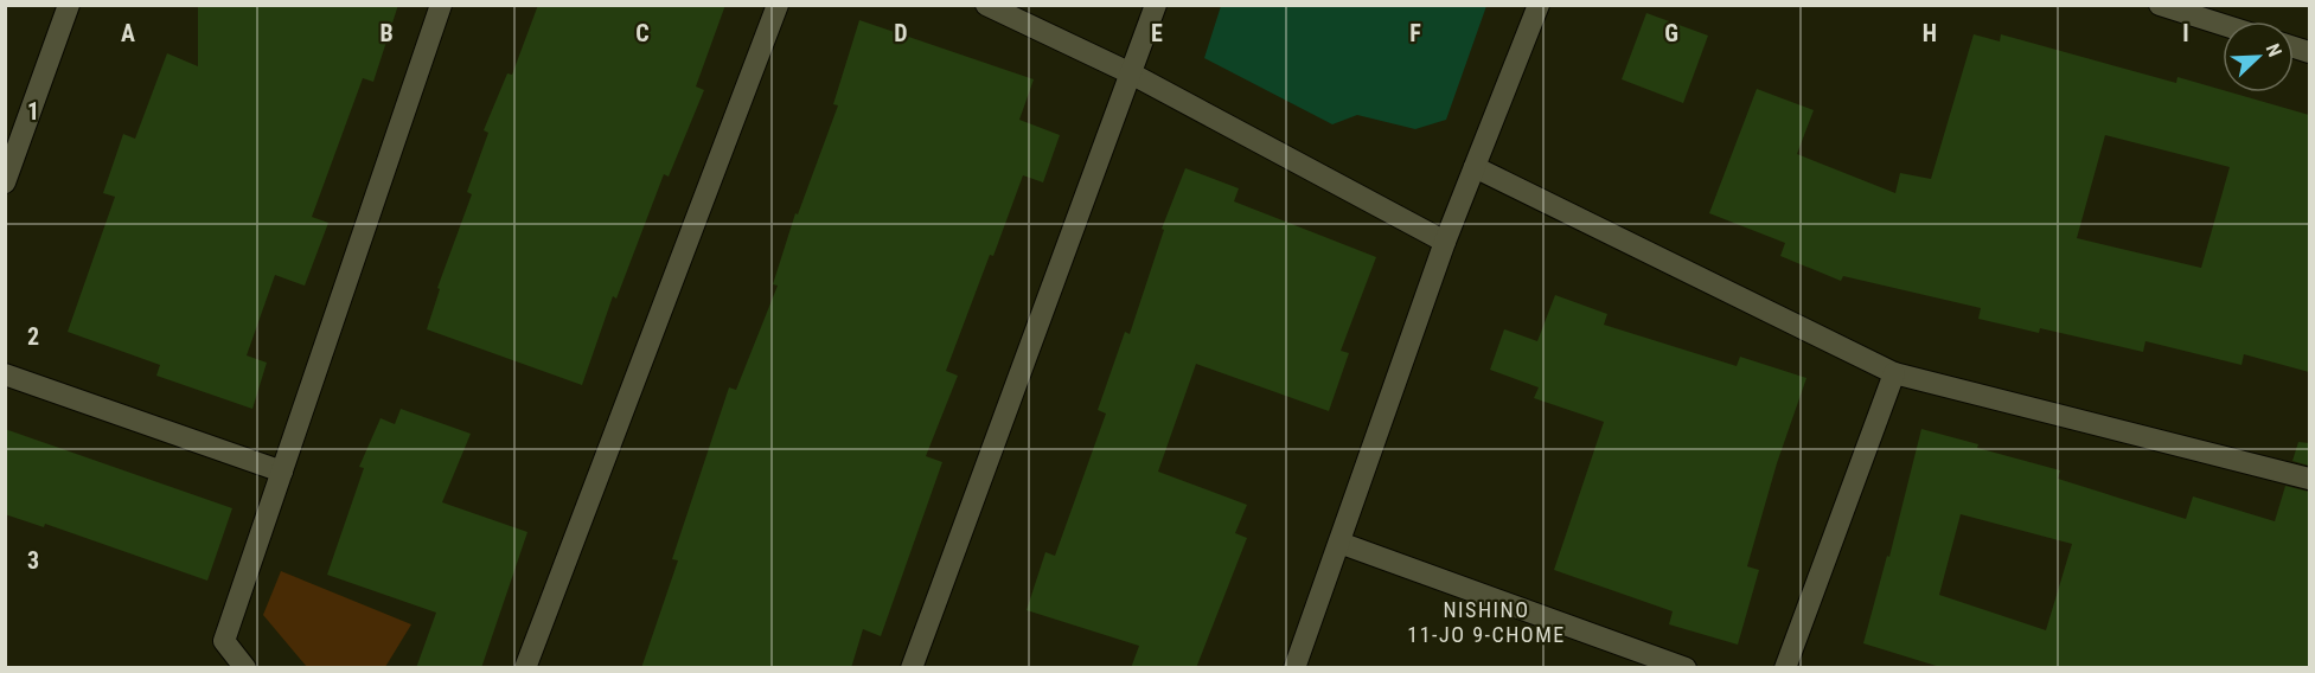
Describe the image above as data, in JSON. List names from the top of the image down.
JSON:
{
  "districts": ["NISHINO 11-JO 9-CHOME"],
  "north": "top right",
  "grid": {
    "columns": [
      "A",
      "B",
      "C",
      "D",
      "E",
      "F",
      "G",
      "H",
      "I"
    ],
    "rows": ["1", "2", "3"]
  }
}
